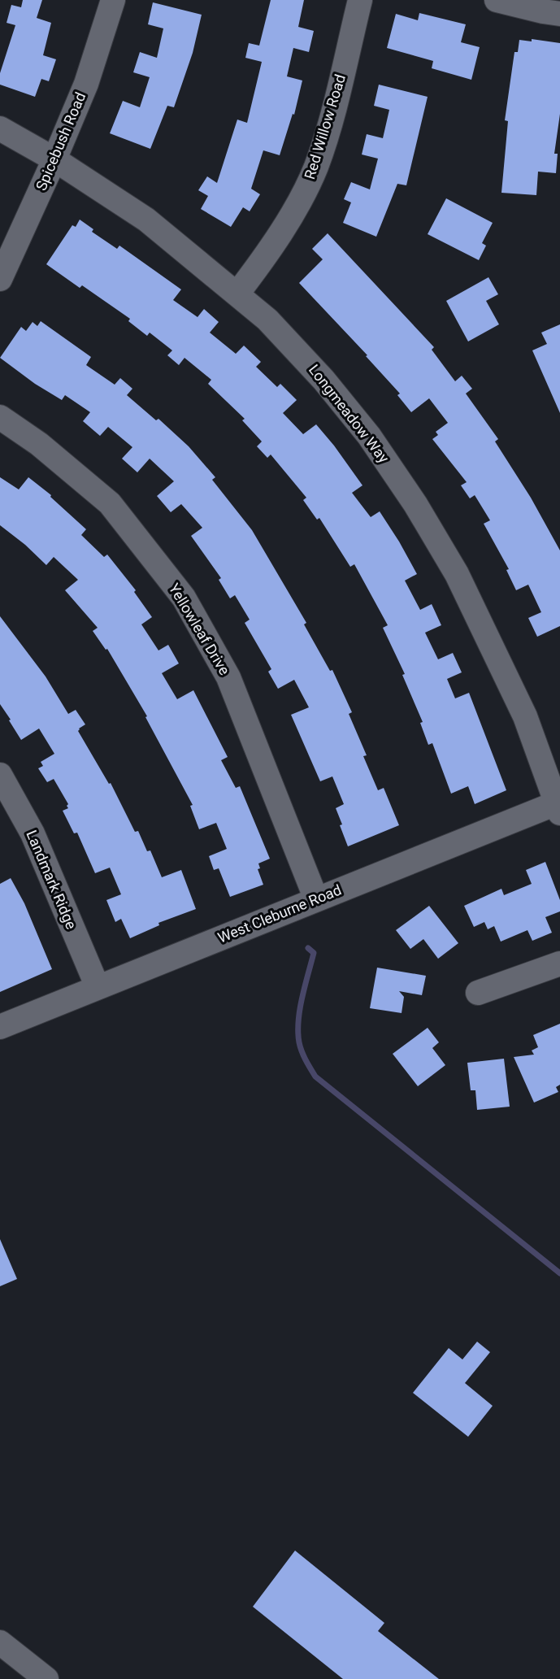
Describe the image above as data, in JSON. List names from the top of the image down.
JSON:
{
  "streets": {
    "street": [
      "Red Willow Road",
      "Spicebush Road",
      "Longmeadow Way",
      "Yellowleaf Drive",
      "Landmark Ridge",
      "West Cleburne Road"
    ]
  },
  "crossings": [
    ["Red Willow Road", "Longmeadow Way"],
    ["Spicebush Road", "Longmeadow Way"],
    ["Longmeadow Way", "West Cleburne Road"],
    ["Yellowleaf Drive", "West Cleburne Road"],
    ["Landmark Ridge", "West Cleburne Road"]
  ]
}
